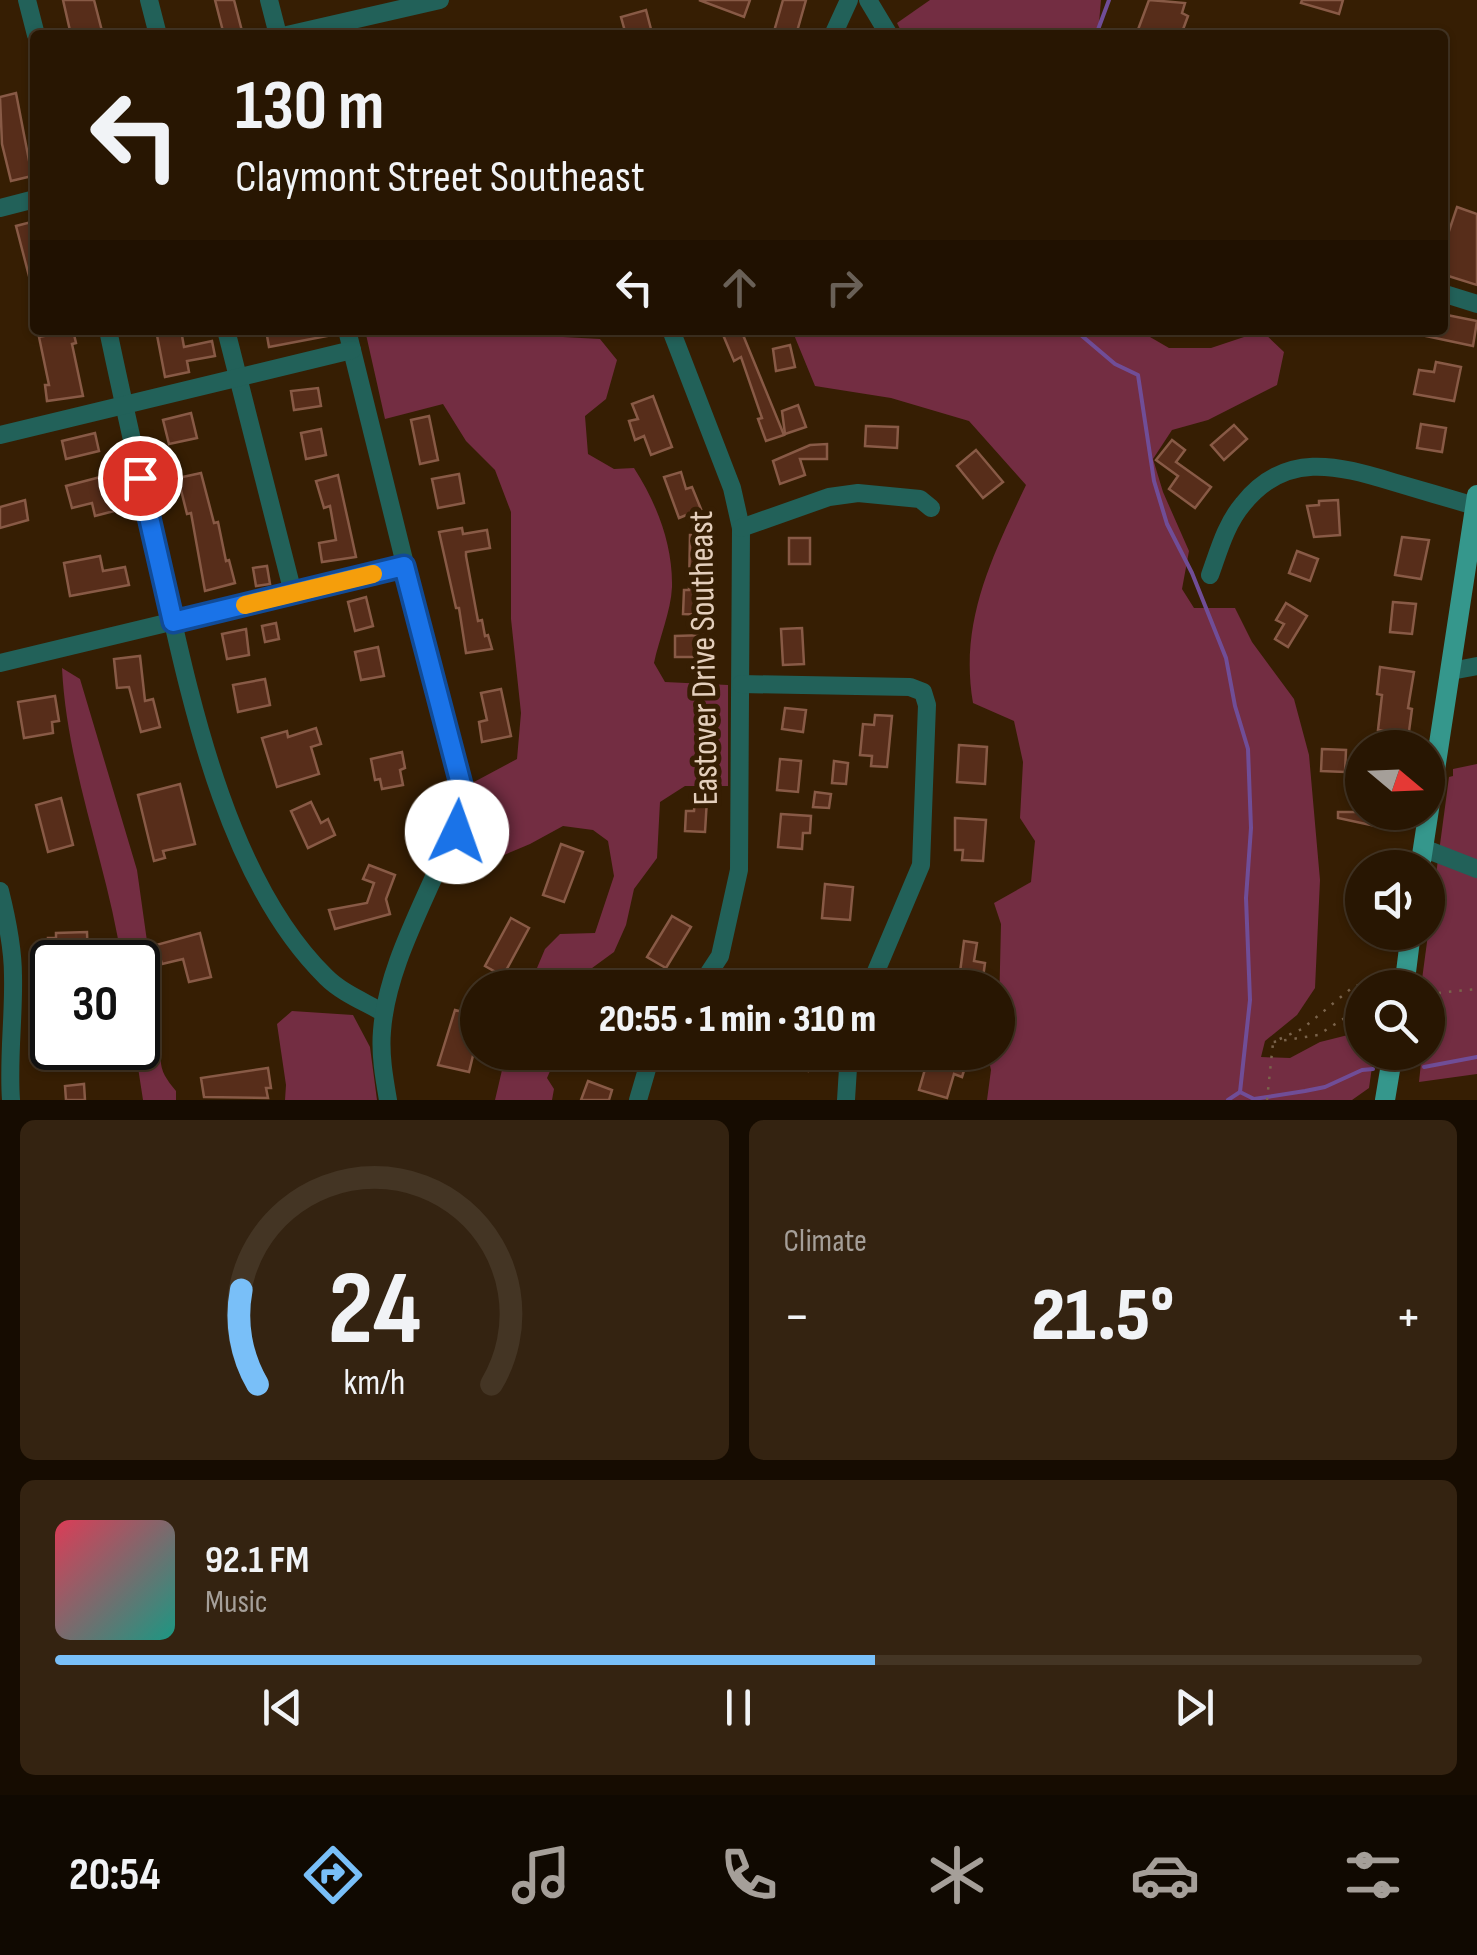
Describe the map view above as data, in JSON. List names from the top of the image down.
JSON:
{
  "streets": {
    "street": ["Eastover Drive Southeast"]
  },
  "north": "right",
  "page": {
    "turn": ["130 m", "Claymont Street Southeast"],
    "limit": "30",
    "trip": "20:55 · 1 min · 310 m",
    "tile": "Climate",
    "heat": ["−", "21.5°", "+"],
    "song": ["92.1 FM", "Music"],
    "tabs": "20:54",
    "gauge": ["24", "km/h"]
  }
}
